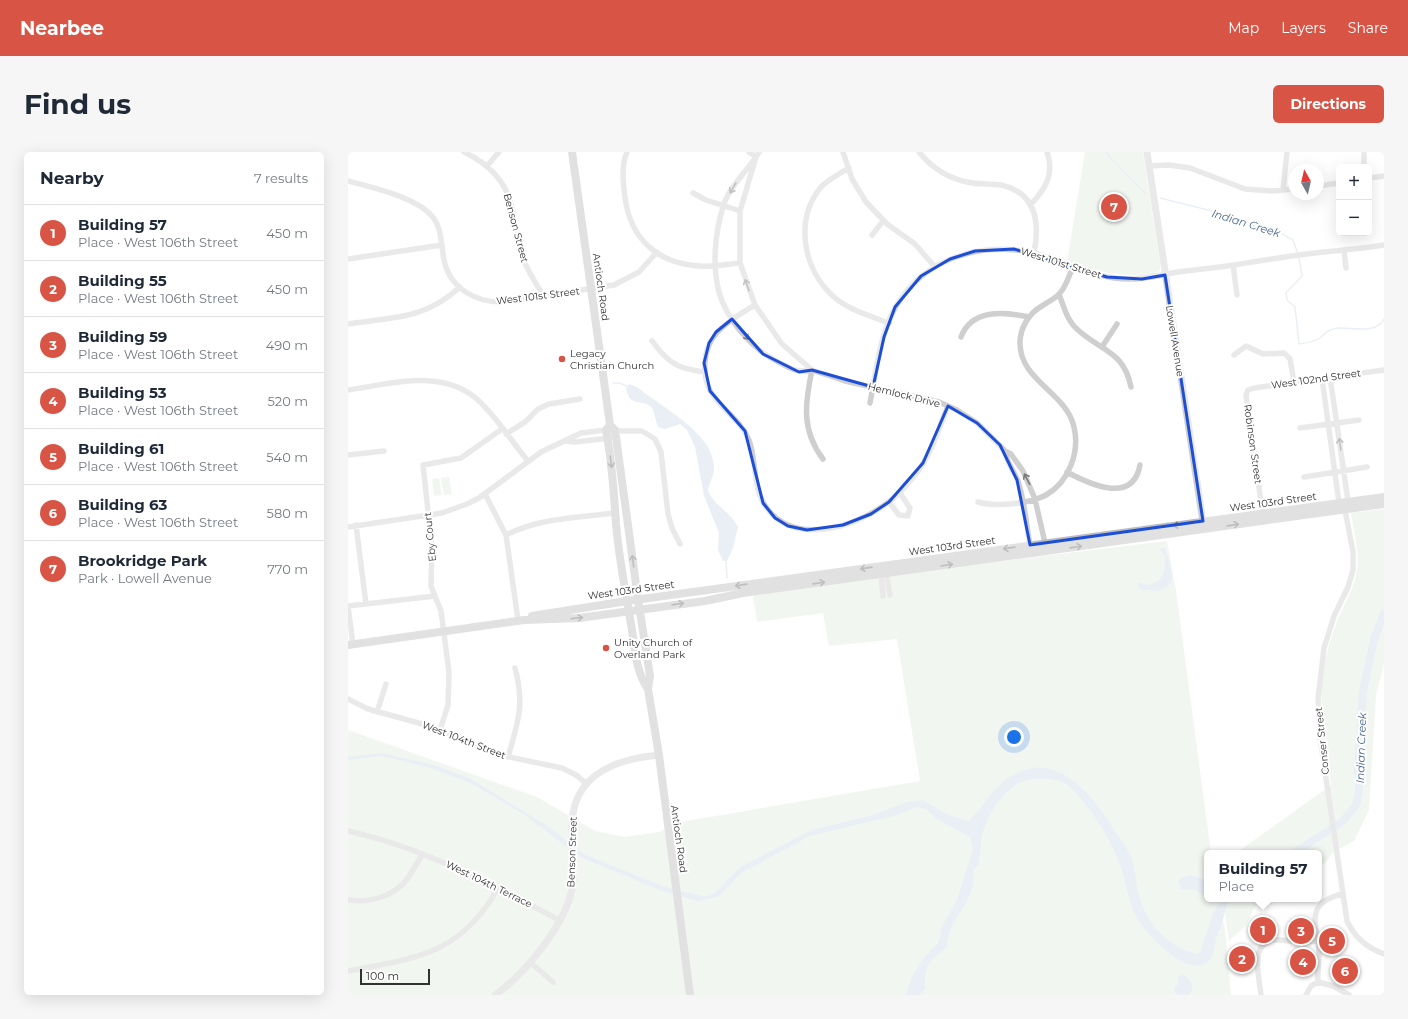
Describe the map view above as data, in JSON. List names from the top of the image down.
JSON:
{
  "streets": {
    "main road": ["Antioch Road", "West 103rd Street"],
    "street": [
      "Benson Street",
      "West 101st Street",
      "Lowell Avenue",
      "West 102nd Street",
      "Hemlock Drive",
      "Robinson Street",
      "Eby Court",
      "West 104th Street",
      "Conser Street",
      "West 104th Terrace"
    ]
  },
  "crossings": [
    ["Benson Street", "West 101st Street"],
    ["Benson Street", "West 104th Street"],
    ["Benson Street", "West 104th Terrace"],
    ["West 101st Street", "Antioch Road"],
    ["West 101st Street", "Lowell Avenue"],
    ["West 101st Street", "Hemlock Drive"],
    ["Antioch Road", "West 103rd Street"],
    ["Lowell Avenue", "West 103rd Street"],
    ["West 102nd Street", "Robinson Street"],
    ["West 102nd Street", "Conser Street"],
    ["Hemlock Drive", "West 103rd Street"],
    ["Robinson Street", "West 103rd Street"],
    ["West 103rd Street", "Eby Court"],
    ["West 103rd Street", "Conser Street"],
    ["Eby Court", "West 104th Street"]
  ],
  "water": ["Indian Creek"],
  "places": ["Legacy Christian Church", "Unity Church of Overland Park"],
  "scale_bar": "100 m",
  "north": "top",
  "page": {
    "header": "Nearbee",
    "nav": ["Map", "Layers", "Share"],
    "buttons": "Directions",
    "title": "Find us",
    "heading": ["Nearby", "7 results"],
    "map_buttons": ["+", "−"],
    "pins": [
      "7",
      "1",
      "3",
      "5",
      "2",
      "4",
      "6"
    ],
    "list": [
      {
        "mark": "1",
        "name": "Building 57",
        "note": "Place · West 106th Street",
        "value": "450 m"
      },
      {
        "mark": "2",
        "name": "Building 55",
        "note": "Place · West 106th Street",
        "value": "450 m"
      },
      {
        "mark": "3",
        "name": "Building 59",
        "note": "Place · West 106th Street",
        "value": "490 m"
      },
      {
        "mark": "4",
        "name": "Building 53",
        "note": "Place · West 106th Street",
        "value": "520 m"
      },
      {
        "mark": "5",
        "name": "Building 61",
        "note": "Place · West 106th Street",
        "value": "540 m"
      },
      {
        "mark": "6",
        "name": "Building 63",
        "note": "Place · West 106th Street",
        "value": "580 m"
      },
      {
        "mark": "7",
        "name": "Brookridge Park",
        "note": "Park · Lowell Avenue",
        "value": "770 m"
      }
    ],
    "popup": ["Building 57", "Place"],
    "scale": "100 m"
  }
}
